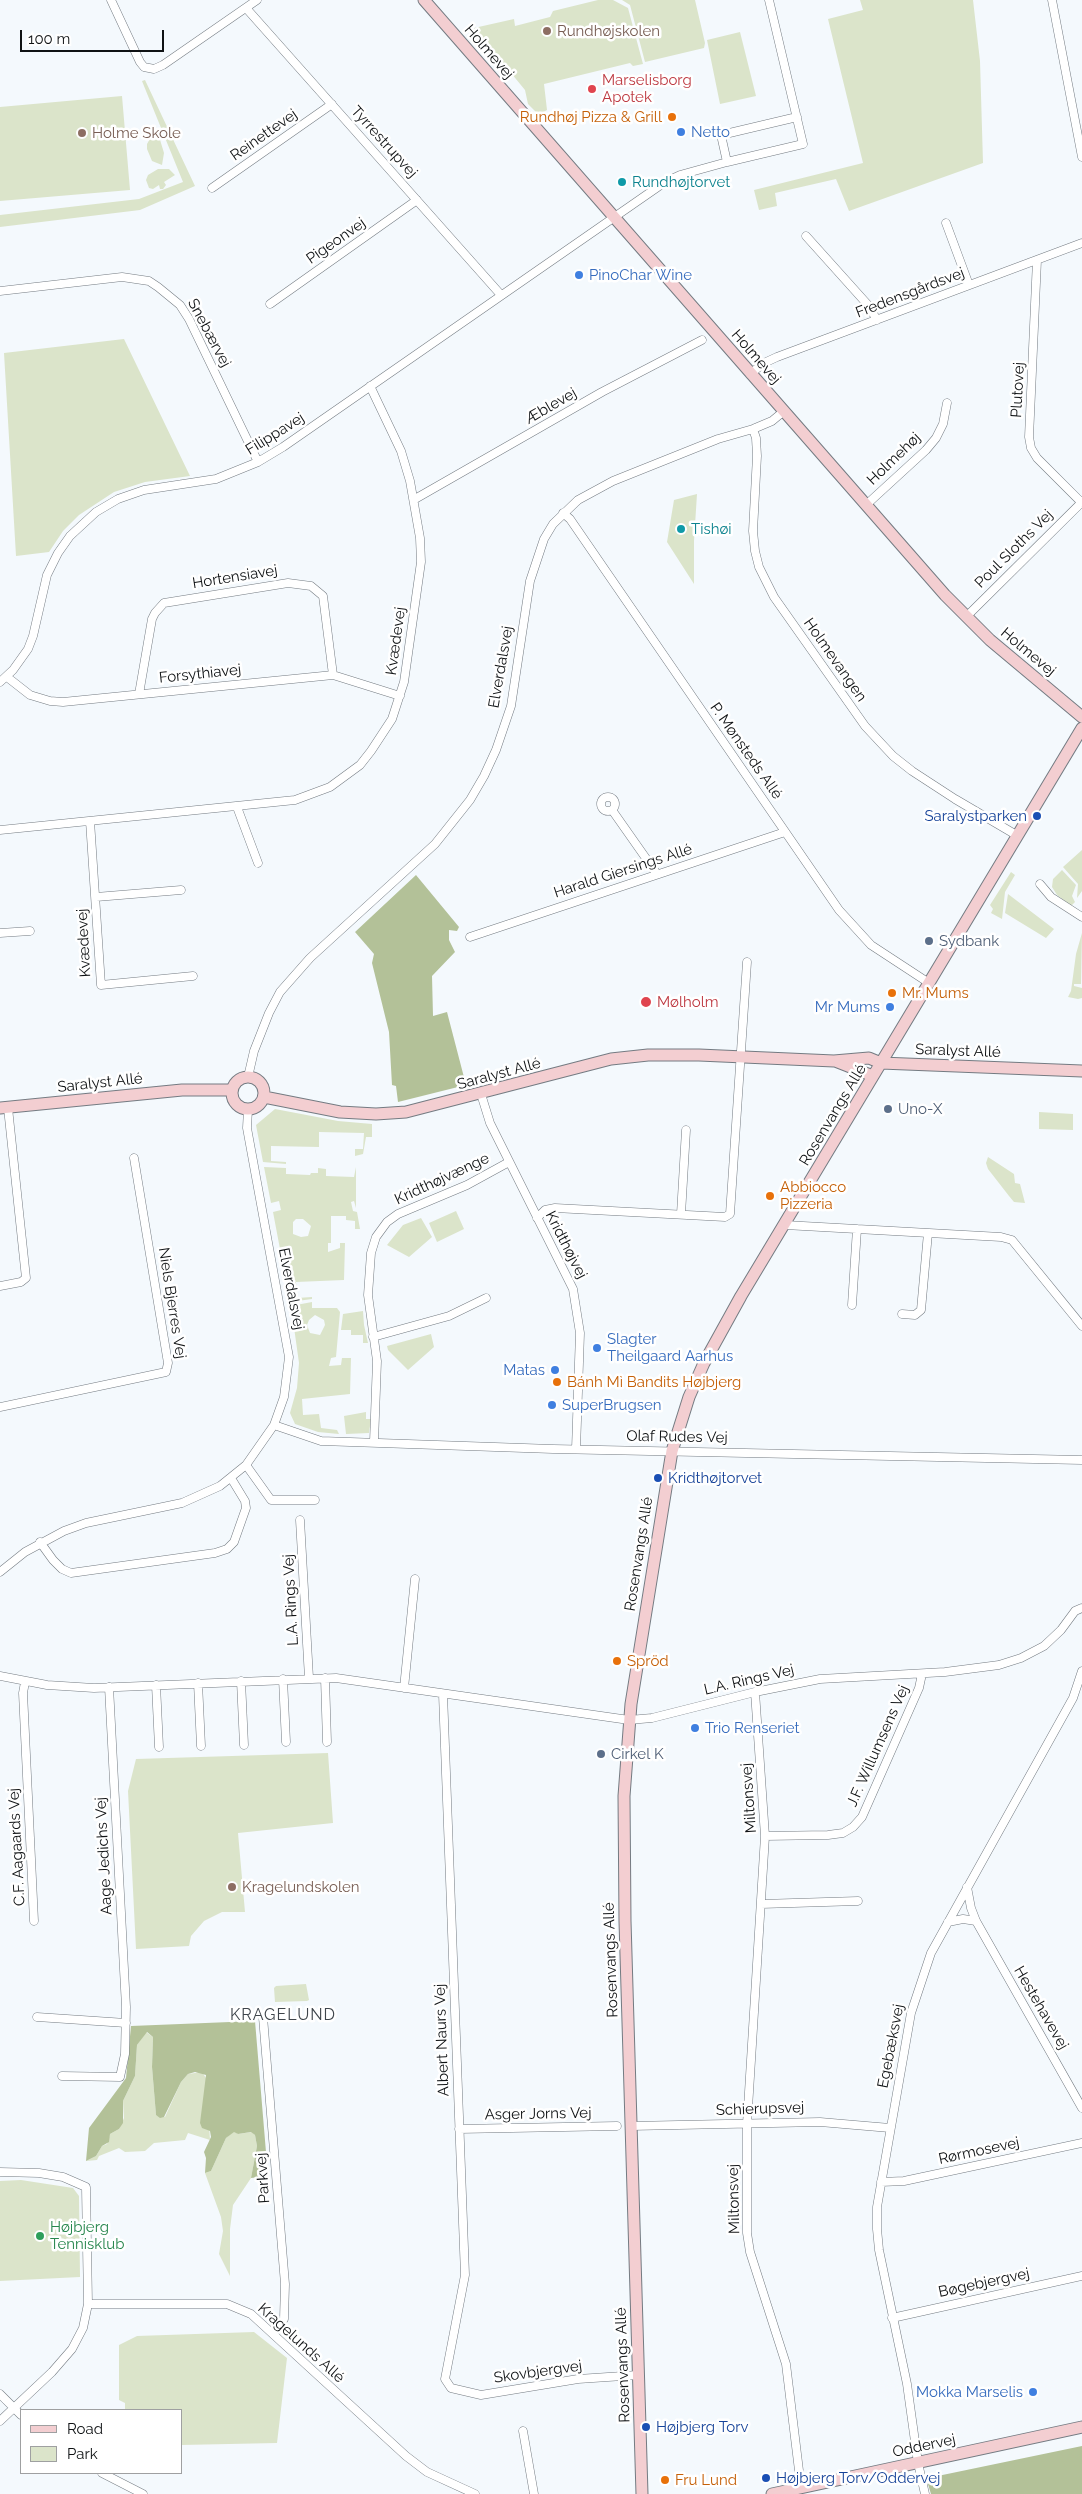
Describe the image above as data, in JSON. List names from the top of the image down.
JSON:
{
  "streets": {
    "street": [
      "Holmevej",
      "Reinettevej",
      "Tyrrestrupvej",
      "Pigeonvej",
      "Fredensgårdsvej",
      "Snebærvej",
      "Plutovej",
      "Æblevej",
      "Filippavej",
      "Holmehøj",
      "Poul Sloths Vej",
      "Hortensiavej",
      "Kvædevej",
      "Holmevangen",
      "Elverdalsvej",
      "Forsythiavej",
      "P. Mønsteds Allé",
      "Harald Giersings Allé",
      "Saralyst Allé",
      "Rosenvangs Allé",
      "Kridthøjvænge",
      "Kridthøjvej",
      "Niels Bjerres Vej",
      "Olaf Rudes Vej",
      "L.A. Rings Vej",
      "J.F. Willumsens Vej",
      "Miltonsvej",
      "C.F. Aagaards Vej",
      "Aage Jedichs Vej",
      "Hestehavevej",
      "Albert Naurs Vej",
      "Egebæksvej",
      "Schierupsvej",
      "Asger Jorns Vej",
      "Rørmosevej",
      "Parkvej",
      "Bøgebjergvej",
      "Kragelunds Allé",
      "Skovbjergvej",
      "Oddervej"
    ]
  },
  "crossings": [
    ["Holmevej", "Fredensgårdsvej"],
    ["Holmevej", "Filippavej"],
    ["Holmevej", "Holmehøj"],
    ["Holmevej", "Poul Sloths Vej"],
    ["Holmevej", "Elverdalsvej"],
    ["Reinettevej", "Tyrrestrupvej"],
    ["Tyrrestrupvej", "Pigeonvej"],
    ["Tyrrestrupvej", "Filippavej"],
    ["Fredensgårdsvej", "Plutovej"],
    ["Snebærvej", "Filippavej"],
    ["Plutovej", "Poul Sloths Vej"],
    ["Æblevej", "Kvædevej"],
    ["Filippavej", "Kvædevej"],
    ["Filippavej", "Forsythiavej"],
    ["Hortensiavej", "Forsythiavej"],
    ["Kvædevej", "Forsythiavej"],
    ["Holmevangen", "Elverdalsvej"],
    ["Holmevangen", "Rosenvangs Allé"],
    ["Elverdalsvej", "P. Mønsteds Allé"],
    ["Elverdalsvej", "Saralyst Allé"],
    ["Elverdalsvej", "Olaf Rudes Vej"],
    ["P. Mønsteds Allé", "Harald Giersings Allé"],
    ["P. Mønsteds Allé", "Rosenvangs Allé"],
    ["Saralyst Allé", "Rosenvangs Allé"],
    ["Saralyst Allé", "Kridthøjvej"],
    ["Rosenvangs Allé", "Olaf Rudes Vej"],
    ["Rosenvangs Allé", "L.A. Rings Vej"],
    ["Rosenvangs Allé", "Schierupsvej"],
    ["Rosenvangs Allé", "Skovbjergvej"],
    ["Kridthøjvænge", "Kridthøjvej"],
    ["Kridthøjvænge", "Olaf Rudes Vej"],
    ["Kridthøjvej", "Olaf Rudes Vej"],
    ["L.A. Rings Vej", "J.F. Willumsens Vej"],
    ["L.A. Rings Vej", "Miltonsvej"],
    ["L.A. Rings Vej", "C.F. Aagaards Vej"],
    ["L.A. Rings Vej", "Aage Jedichs Vej"],
    ["L.A. Rings Vej", "Albert Naurs Vej"],
    ["J.F. Willumsens Vej", "Miltonsvej"],
    ["Miltonsvej", "Schierupsvej"],
    ["Miltonsvej", "Oddervej"],
    ["Hestehavevej", "Egebæksvej"],
    ["Albert Naurs Vej", "Asger Jorns Vej"],
    ["Albert Naurs Vej", "Skovbjergvej"],
    ["Egebæksvej", "Schierupsvej"],
    ["Egebæksvej", "Rørmosevej"],
    ["Egebæksvej", "Bøgebjergvej"],
    ["Egebæksvej", "Oddervej"],
    ["Parkvej", "Kragelunds Allé"]
  ],
  "districts": ["KRAGELUND"],
  "places": [
    "Rundhøjskolen",
    "Marselisborg Apotek",
    "Rundhøj Pizza & Grill",
    "Netto",
    "Holme Skole",
    "Rundhøjtorvet",
    "PinoChar Wine",
    "Tishøi",
    "Saralystparken",
    "Sydbank",
    "Mr. Mums",
    "Mølholm",
    "Mr Mums",
    "Uno-X",
    "Abbiocco Pizzeria",
    "Slagter Theilgaard Aarhus",
    "Matas",
    "Bánh Mì Bandits Højbjerg",
    "SuperBrugsen",
    "Kridthøjtorvet",
    "Spröd",
    "Trio Renseriet",
    "Cirkel K",
    "Kragelundskolen",
    "Højbjerg Tennisklub",
    "Mokka Marselis",
    "Højbjerg Torv",
    "Højbjerg Torv/Oddervej",
    "Fru Lund"
  ],
  "legend": ["Road", "Park"],
  "scale_bar": "100 m"
}
